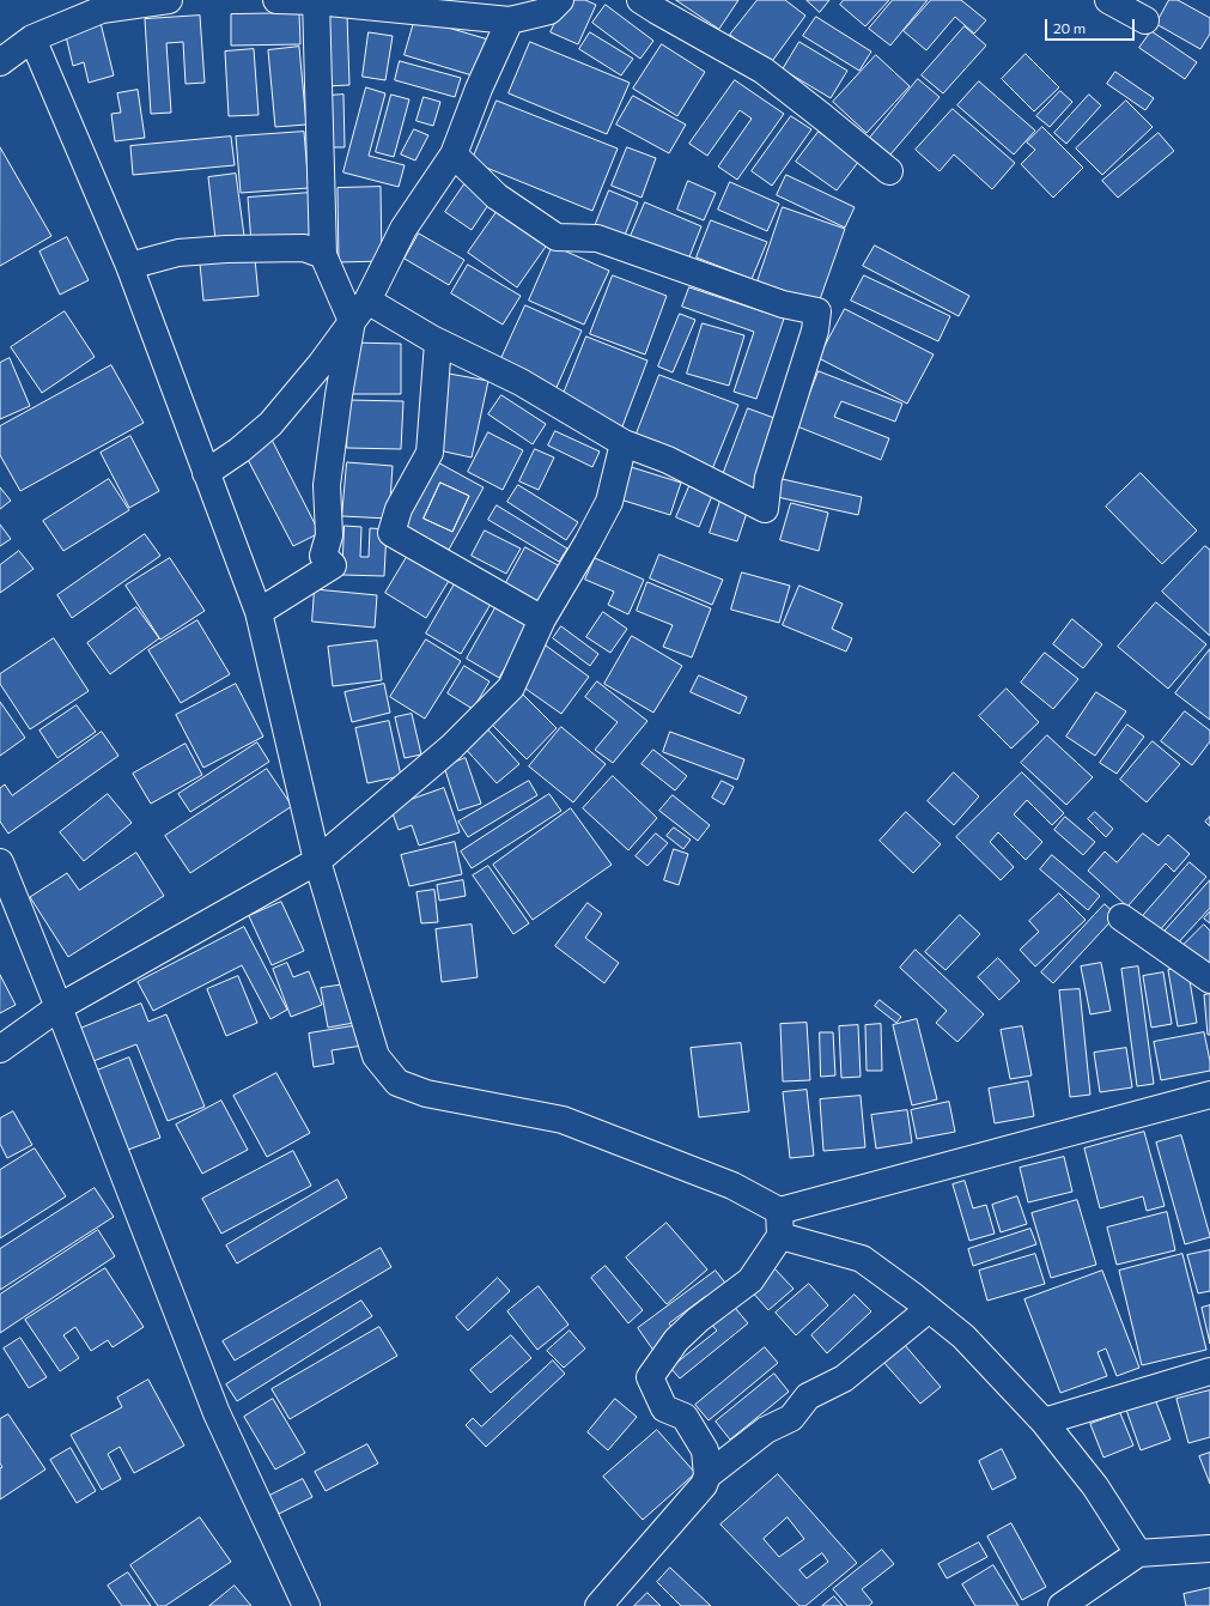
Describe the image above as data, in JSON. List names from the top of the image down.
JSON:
{
  "scale_bar": "20 m"
}
